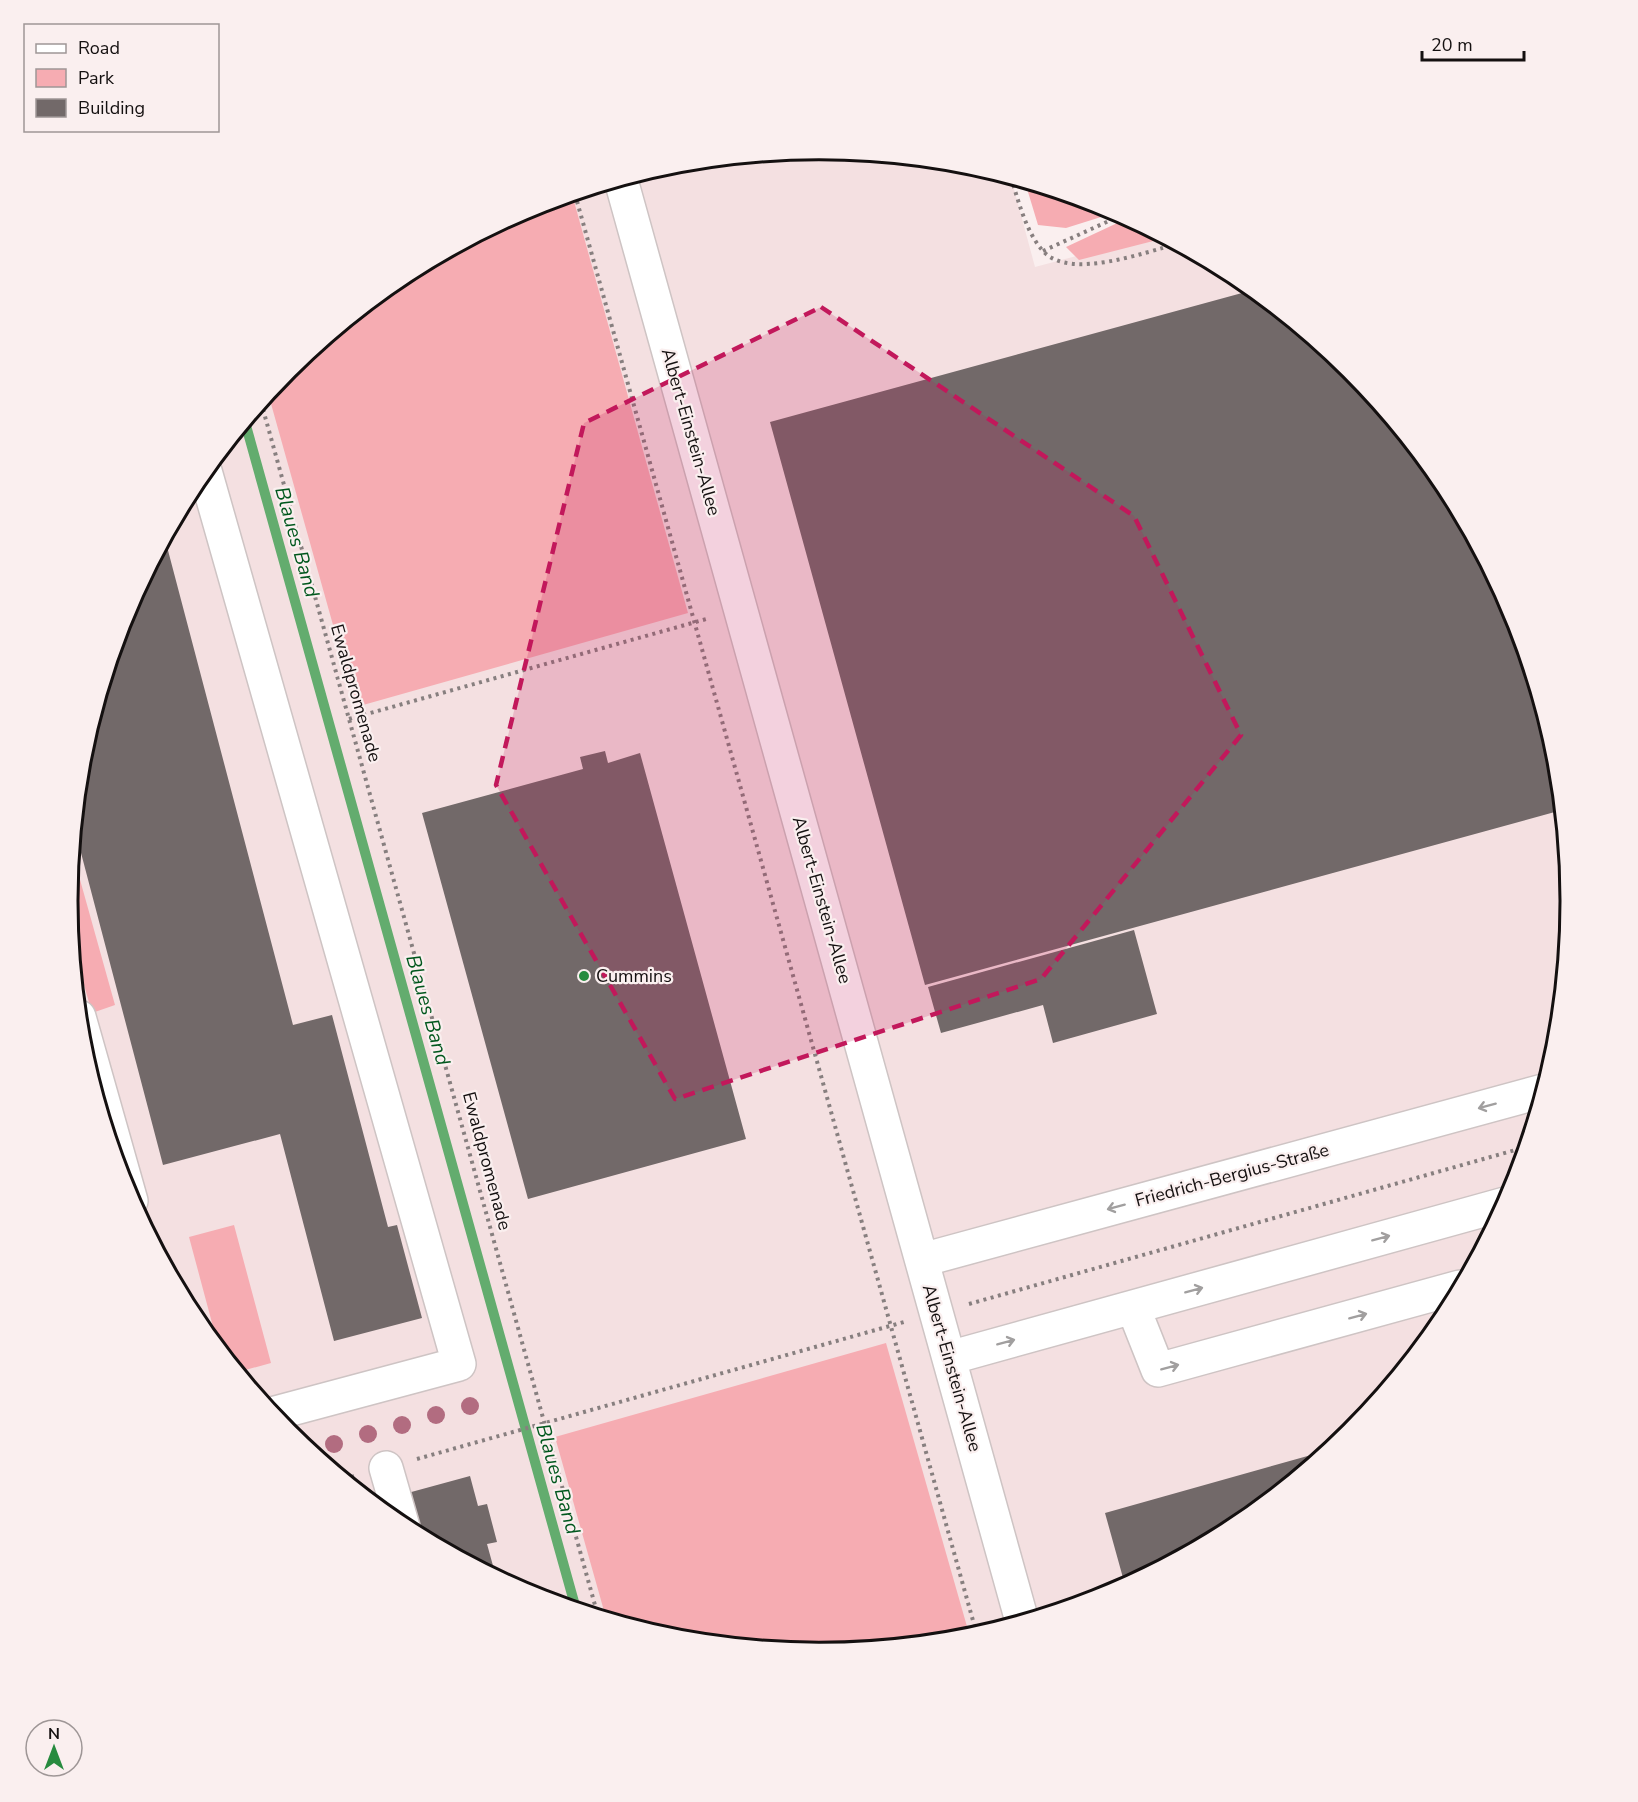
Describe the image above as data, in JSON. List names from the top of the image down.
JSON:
{
  "streets": {
    "street": ["Albert-Einstein-Allee", "Friedrich-Bergius-Straße"],
    "path": ["Ewaldpromenade"]
  },
  "crossings": [
    ["Albert-Einstein-Allee", "Friedrich-Bergius-Straße"]
  ],
  "water": ["Blaues Band"],
  "places": ["Cummins"],
  "legend": ["Road", "Park", "Building"],
  "scale_bar": "20 m",
  "north": "top"
}
